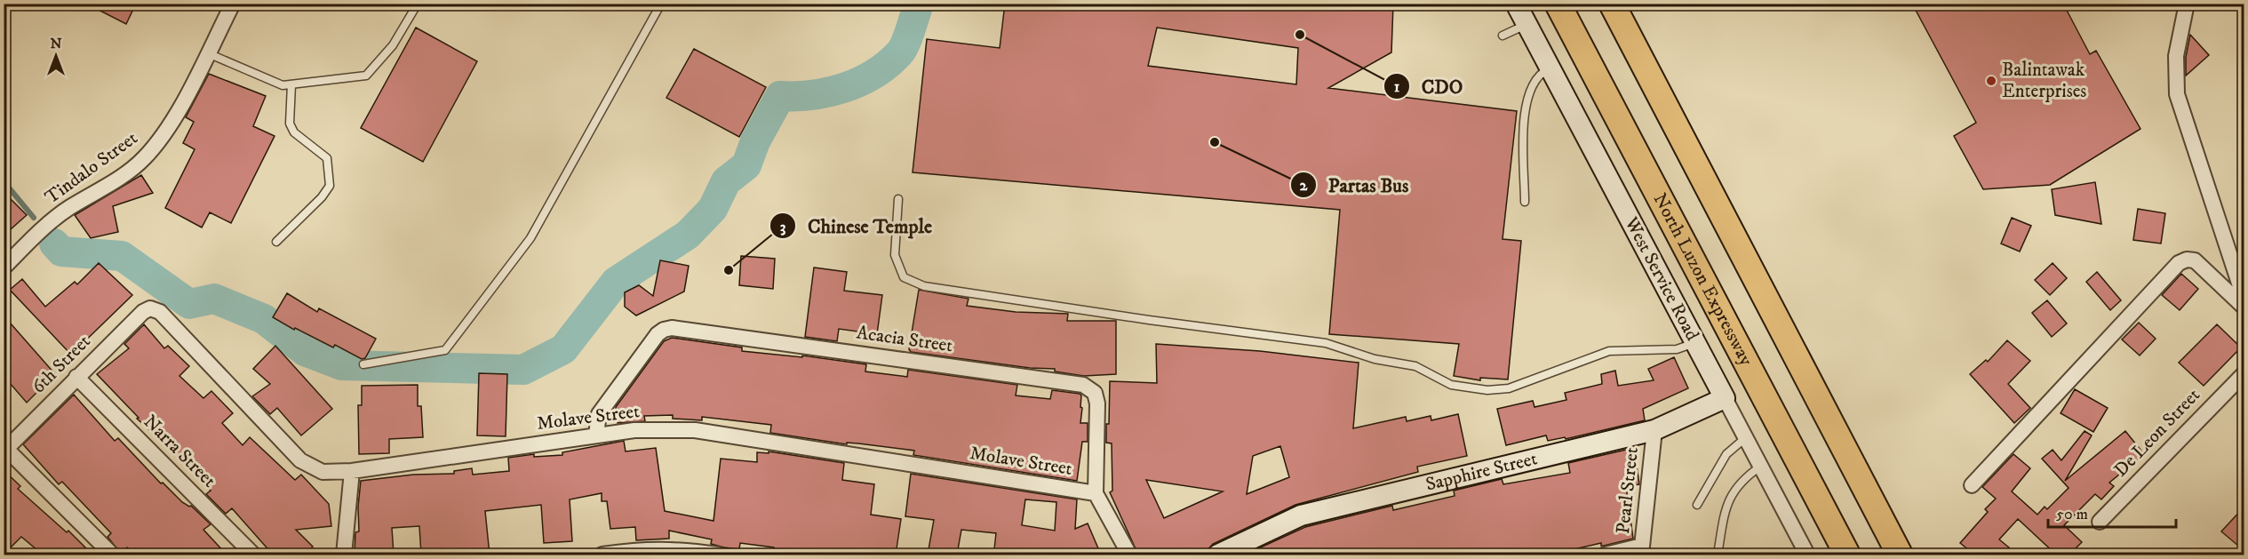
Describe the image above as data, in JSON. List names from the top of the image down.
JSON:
{
  "streets": {
    "highway": ["North Luzon Expressway"],
    "street": [
      "Tindalo Street",
      "West Service Road",
      "Acacia Street",
      "6th Street",
      "Molave Street",
      "De Leon Street",
      "Narra Street",
      "Sapphire Street",
      "Pearl Street"
    ]
  },
  "crossings": [
    ["West Service Road", "Sapphire Street"],
    ["Acacia Street", "Molave Street"],
    ["6th Street", "Molave Street"],
    ["6th Street", "Narra Street"],
    ["Sapphire Street", "Pearl Street"]
  ],
  "places": [
    "CDO",
    "Balintawak Enterprises",
    "Partas Bus",
    "Chinese Temple"
  ],
  "scale_bar": "50 m",
  "north": "top"
}
